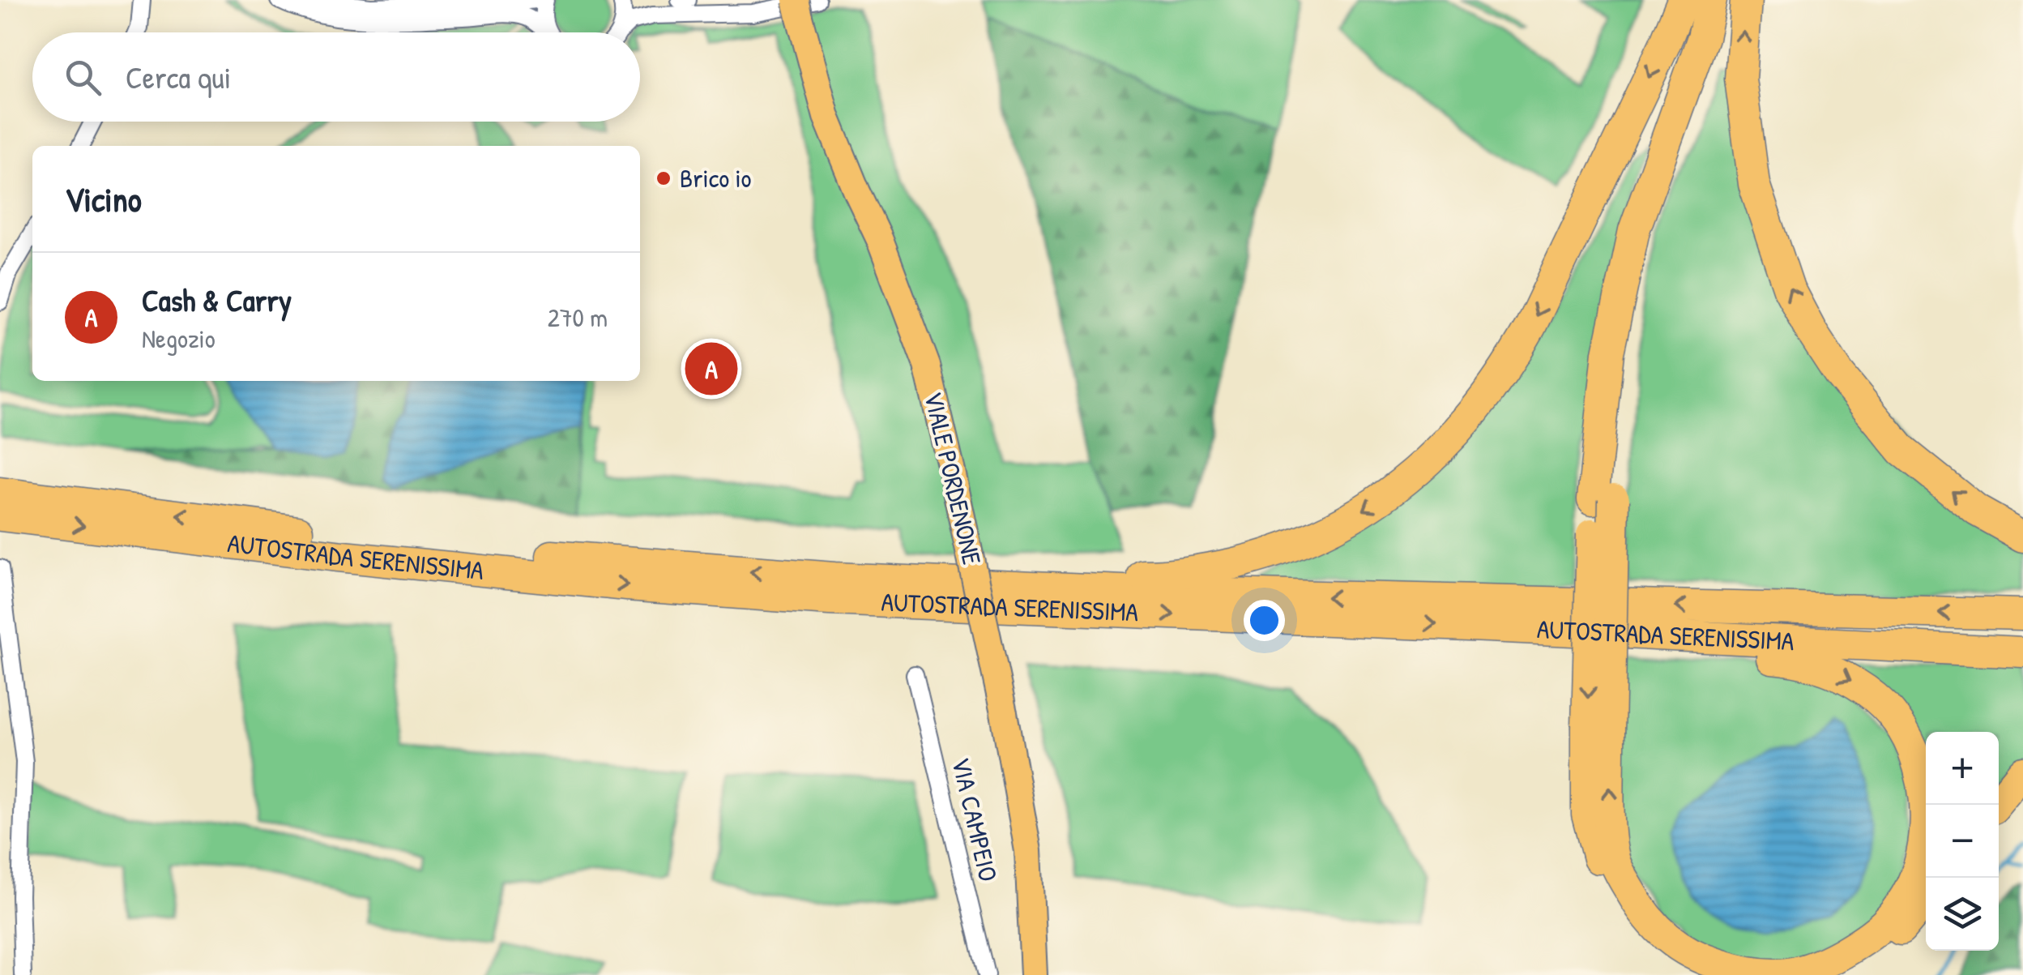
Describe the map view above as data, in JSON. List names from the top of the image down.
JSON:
{
  "streets": {
    "highway": ["AUTOSTRADA SERENISSIMA"],
    "main road": ["VIALE PORDENONE"],
    "street": ["VIA CAMPEIO"]
  },
  "places": ["Brico io"],
  "page": {
    "search": "Cerca qui",
    "heading": "Vicino",
    "list": [
      {
        "mark": "A",
        "name": "Cash & Carry",
        "note": "Negozio",
        "value": "270 m"
      }
    ],
    "pins": "A",
    "map_buttons": ["+", "−"]
  }
}
